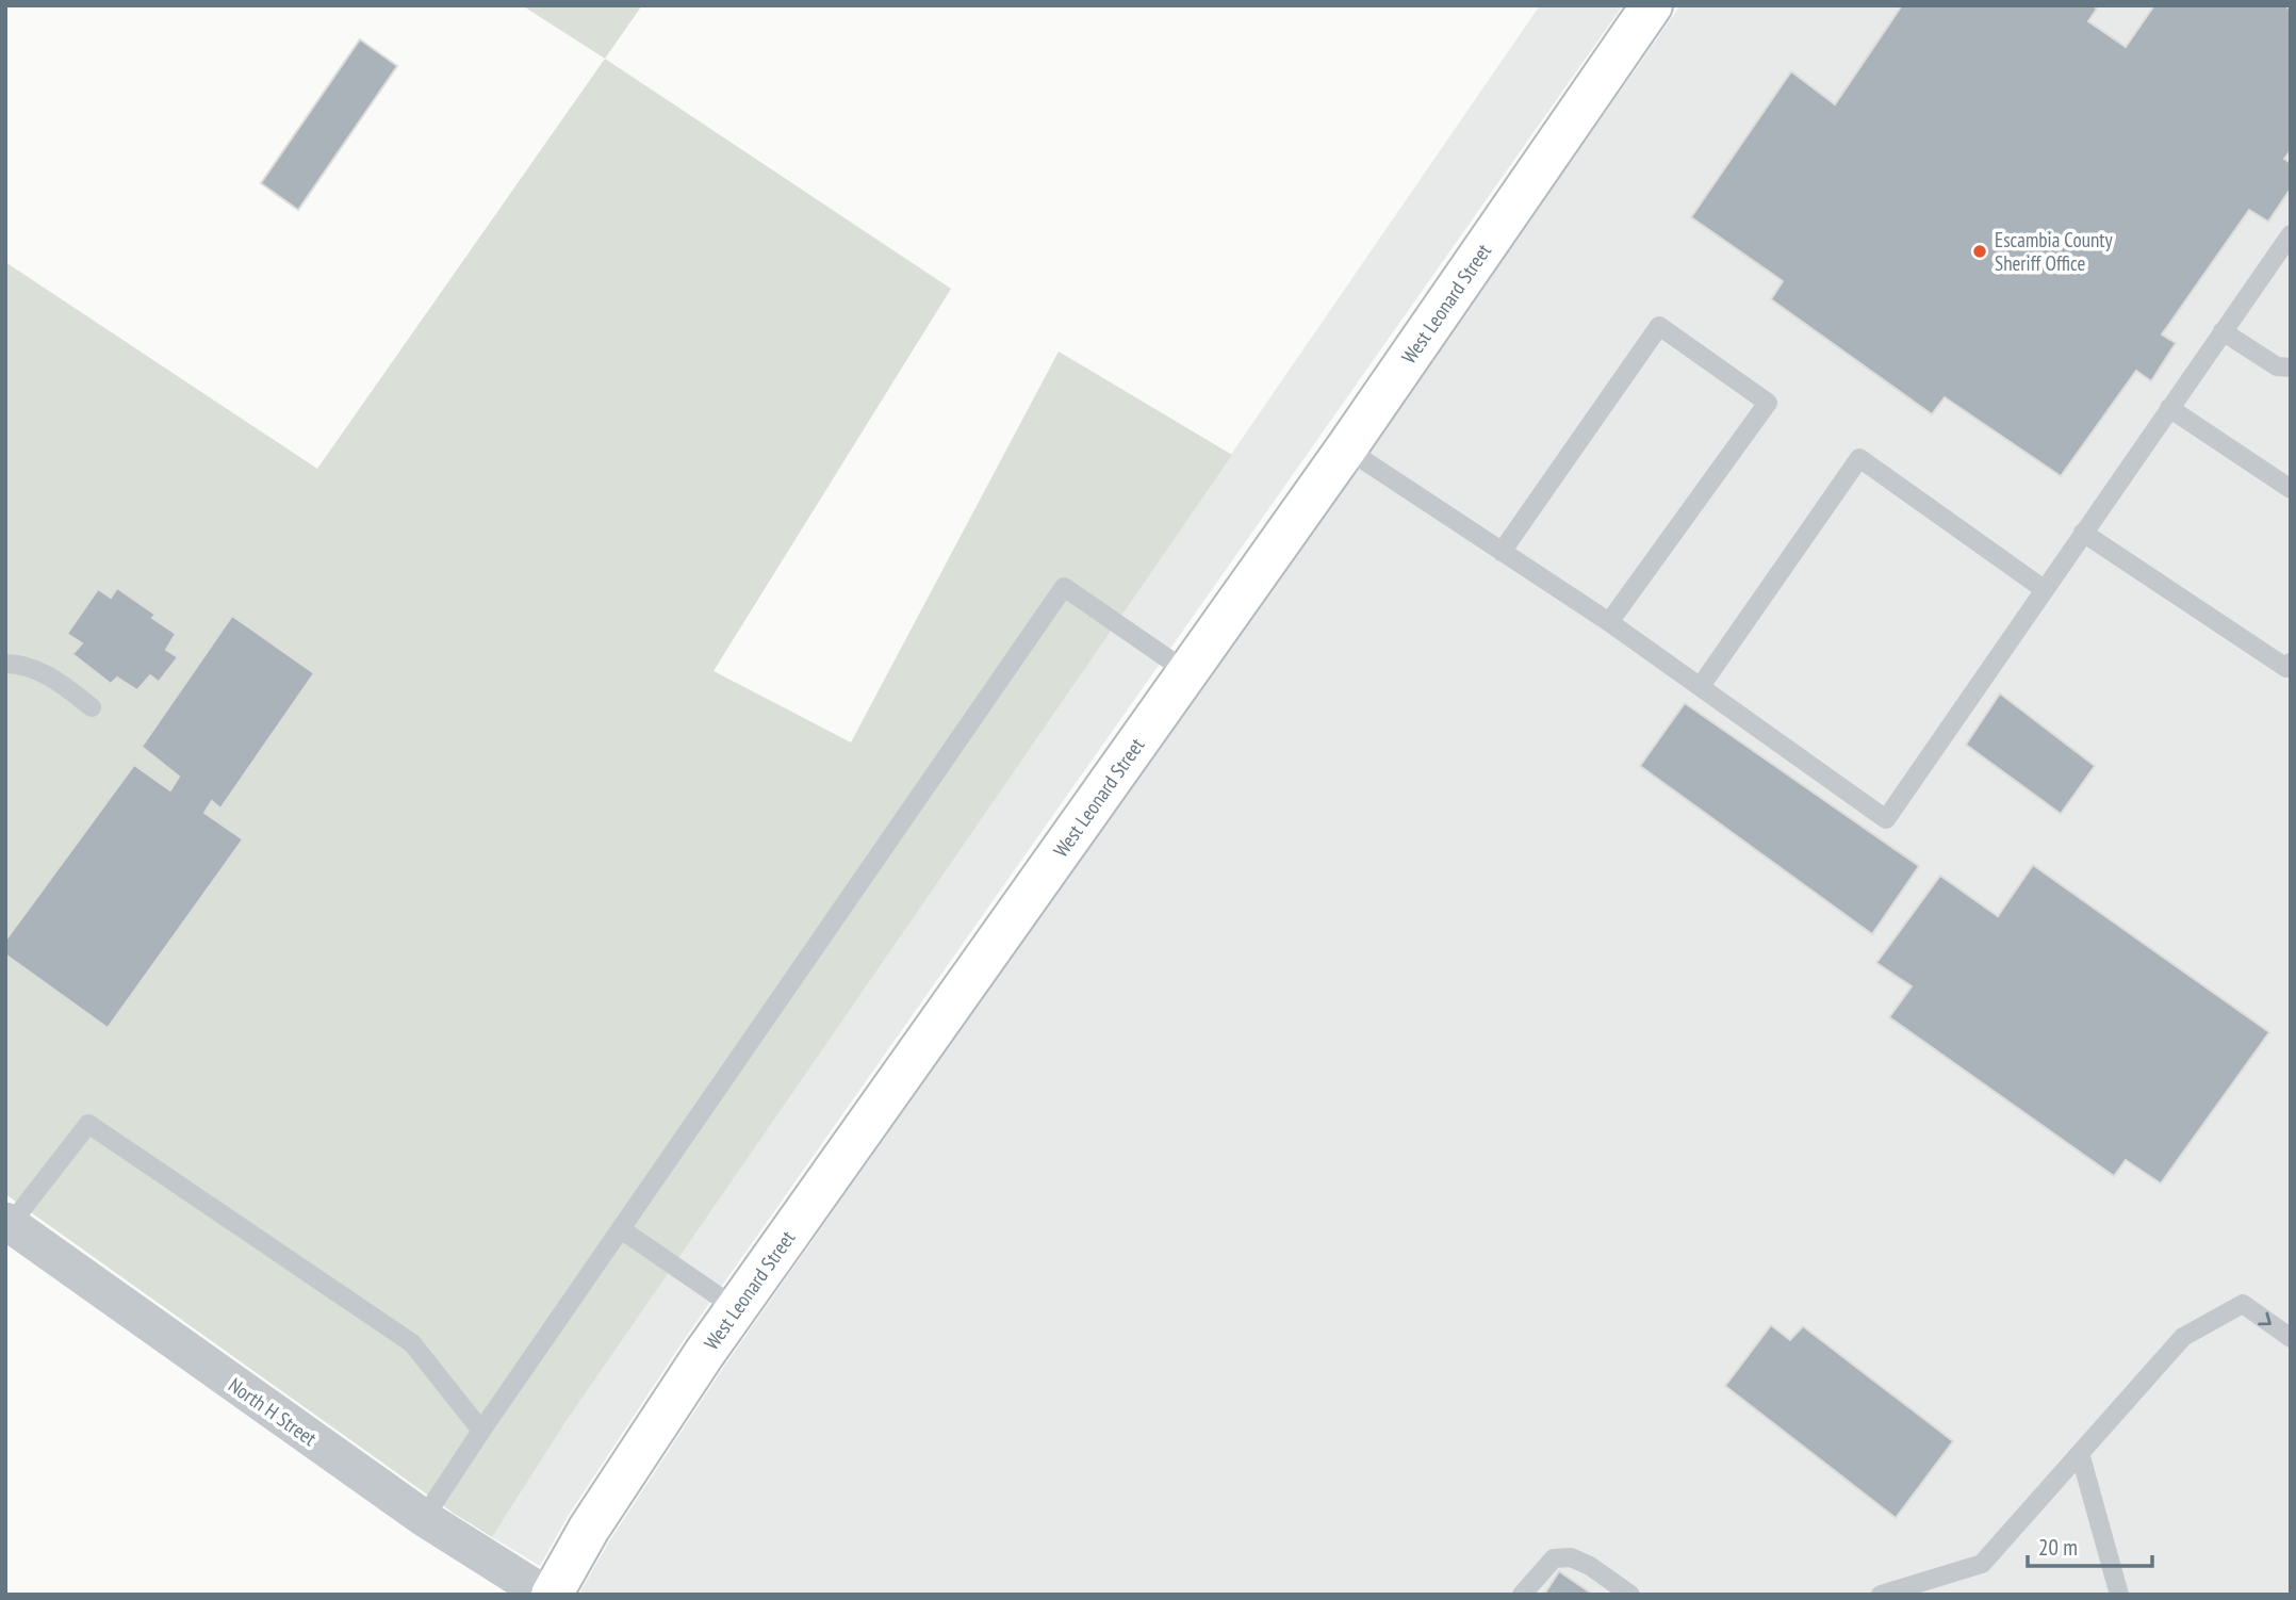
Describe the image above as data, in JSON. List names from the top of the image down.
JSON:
{
  "streets": {
    "street": ["West Leonard Street", "North H Street"]
  },
  "places": ["Escambia County Sheriff Office"],
  "scale_bar": "20 m"
}
